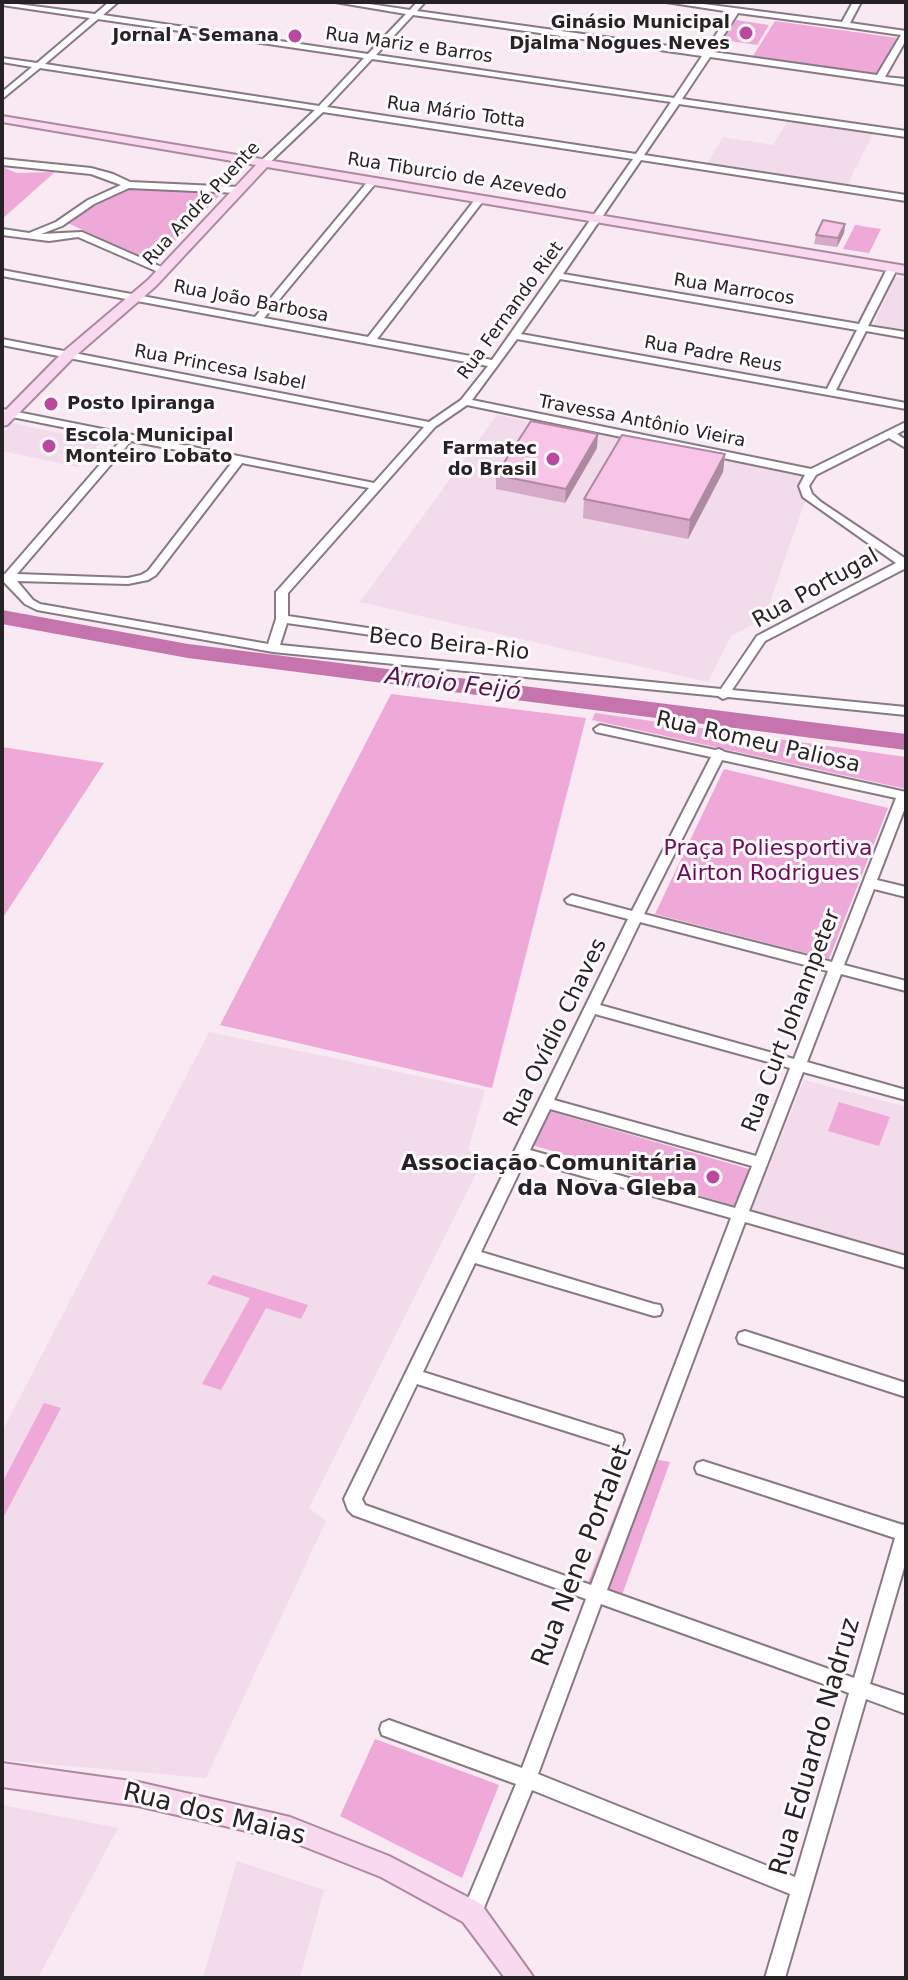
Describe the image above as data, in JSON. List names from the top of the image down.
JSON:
{
  "streets": {
    "main road": ["Rua Tiburcio de Azevedo", "Rua André Puente", "Rua dos Maias"],
    "street": [
      "Rua Mariz e Barros",
      "Rua Mário Totta",
      "Rua Marrocos",
      "Rua João Barbosa",
      "Rua Fernando Riet",
      "Rua Padre Reus",
      "Rua Princesa Isabel",
      "Travessa Antônio Vieira",
      "Rua Portugal",
      "Beco Beira-Rio",
      "Rua Romeu Paliosa",
      "Rua Curt Johannpeter",
      "Rua Ovídio Chaves",
      "Rua Nene Portalet",
      "Rua Eduardo Nadruz"
    ]
  },
  "crossings": [
    ["Rua Mariz e Barros", "Rua André Puente"],
    ["Rua Mariz e Barros", "Rua Fernando Riet"],
    ["Rua Mário Totta", "Rua André Puente"],
    ["Rua Mário Totta", "Rua Fernando Riet"],
    ["Rua Tiburcio de Azevedo", "Rua André Puente"],
    ["Rua Tiburcio de Azevedo", "Rua Fernando Riet"],
    ["Rua André Puente", "Rua João Barbosa"],
    ["Rua André Puente", "Rua Princesa Isabel"],
    ["Rua Marrocos", "Rua Fernando Riet"],
    ["Rua João Barbosa", "Rua Fernando Riet"],
    ["Rua Fernando Riet", "Rua Padre Reus"],
    ["Rua Fernando Riet", "Rua Princesa Isabel"],
    ["Rua Fernando Riet", "Travessa Antônio Vieira"],
    ["Rua Fernando Riet", "Beco Beira-Rio"],
    ["Rua Portugal", "Beco Beira-Rio"],
    ["Rua Romeu Paliosa", "Rua Curt Johannpeter"],
    ["Rua Romeu Paliosa", "Rua Ovídio Chaves"],
    ["Rua Curt Johannpeter", "Rua Nene Portalet"],
    ["Rua Ovídio Chaves", "Rua Nene Portalet"],
    ["Rua Nene Portalet", "Rua dos Maias"]
  ],
  "water": ["Arroio Feijó"],
  "parks": ["Praça Poliesportiva Airton Rodrigues"],
  "places": [
    "Ginásio Municipal Djalma Nogues Neves",
    "Jornal A Semana",
    "Posto Ipiranga",
    "Escola Municipal Monteiro Lobato",
    "Farmatec do Brasil",
    "Associação Comunitária da Nova Gleba"
  ]
}
